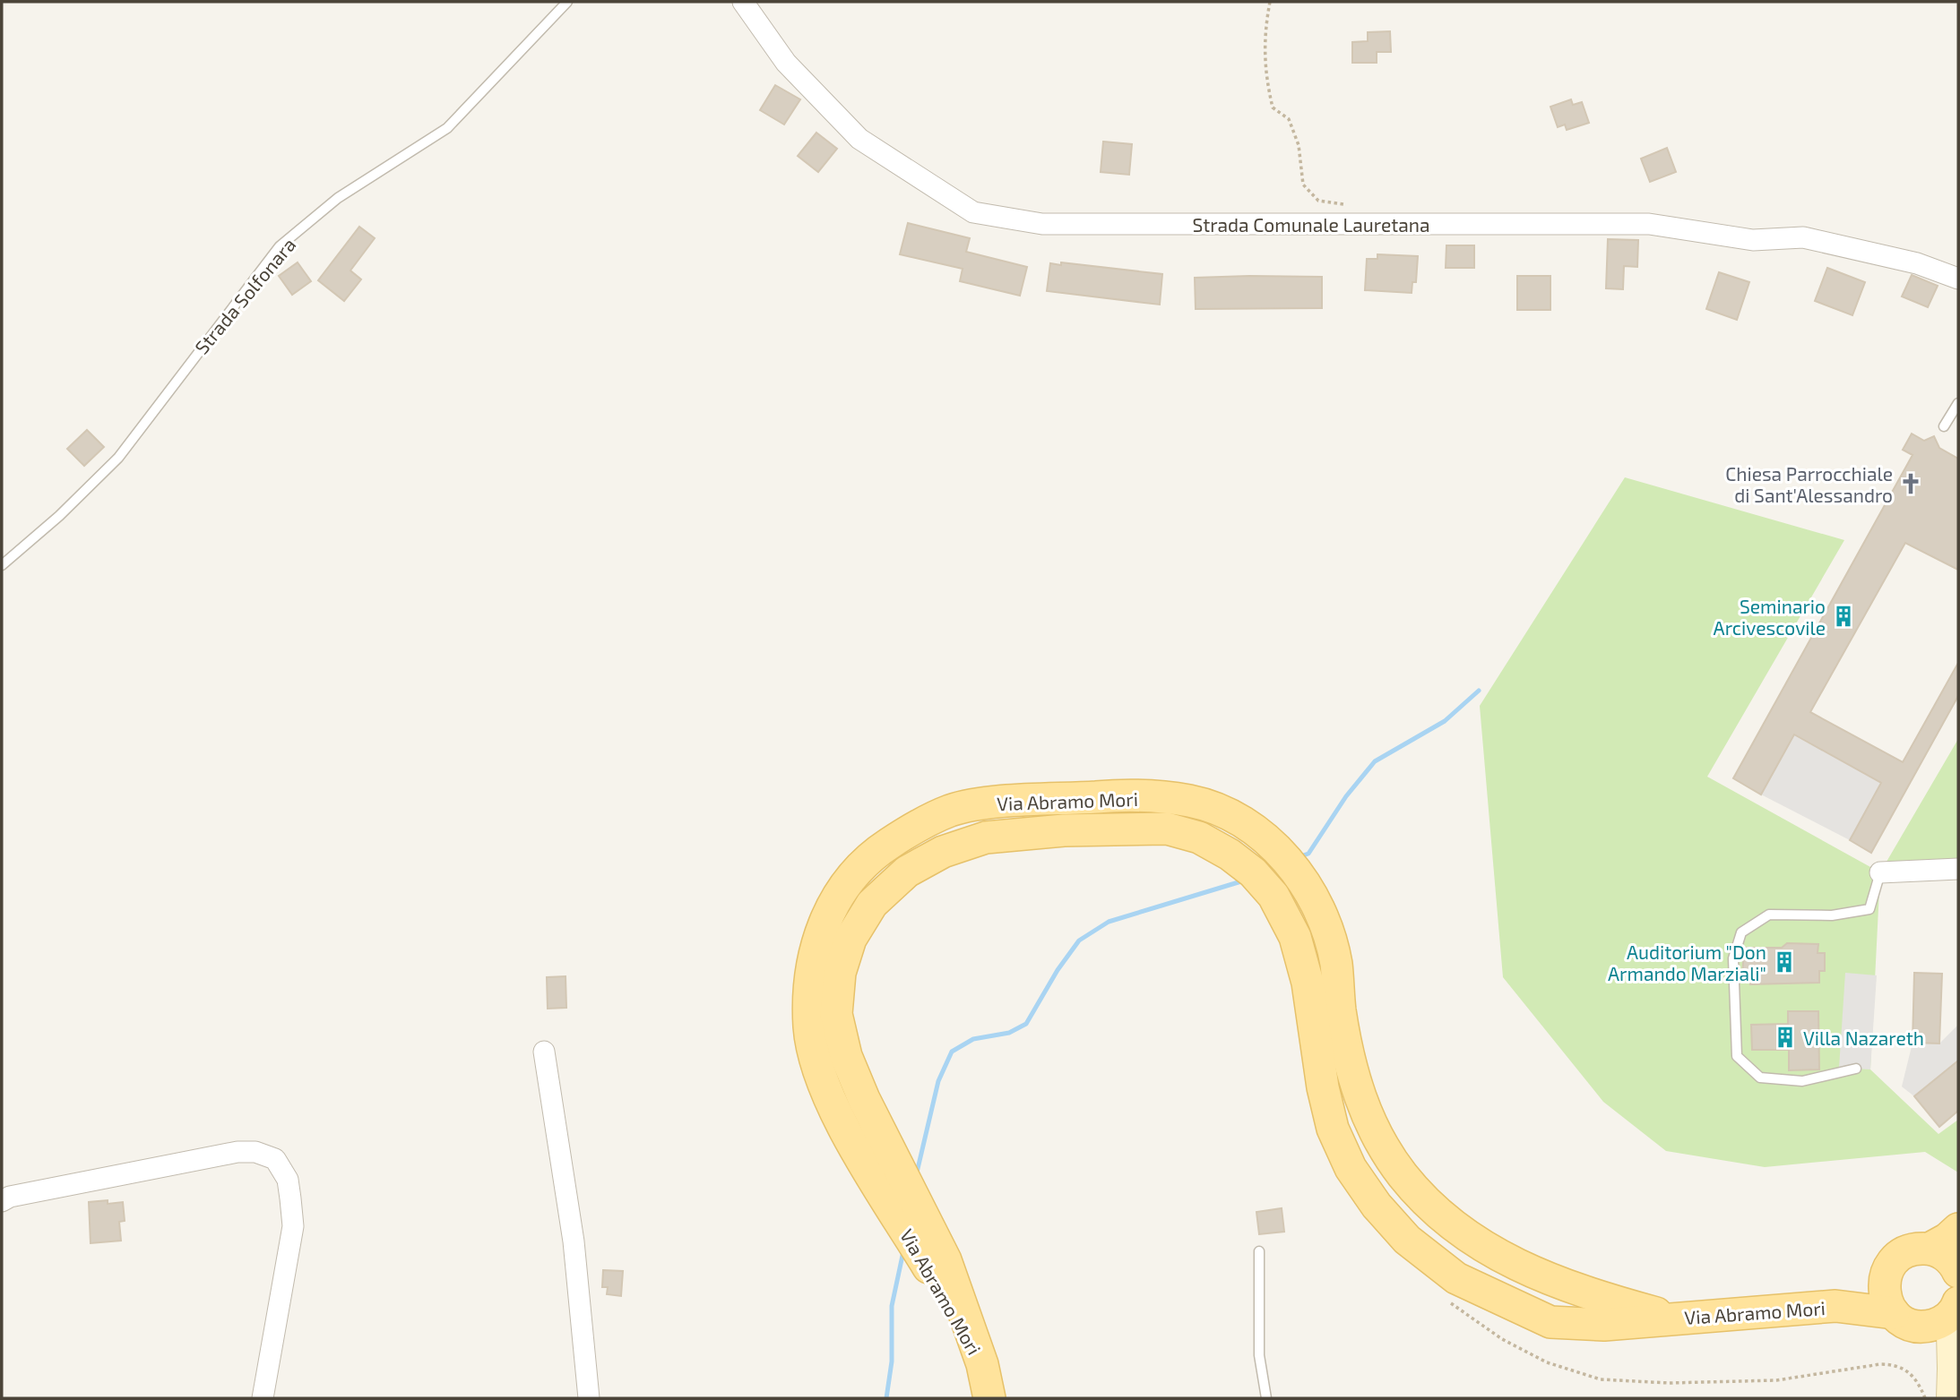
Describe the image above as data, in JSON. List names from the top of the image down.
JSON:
{
  "streets": {
    "main road": ["Via Abramo Mori"],
    "street": ["Strada Comunale Lauretana"],
    "lane": ["Strada Solfonara"]
  },
  "places": {
    "church": ["Chiesa Parrocchiale di Sant'Alessandro"],
    "building": ["Seminario Arcivescovile", "Auditorium \"Don Armando Marziali\"", "Villa Nazareth"]
  }
}
